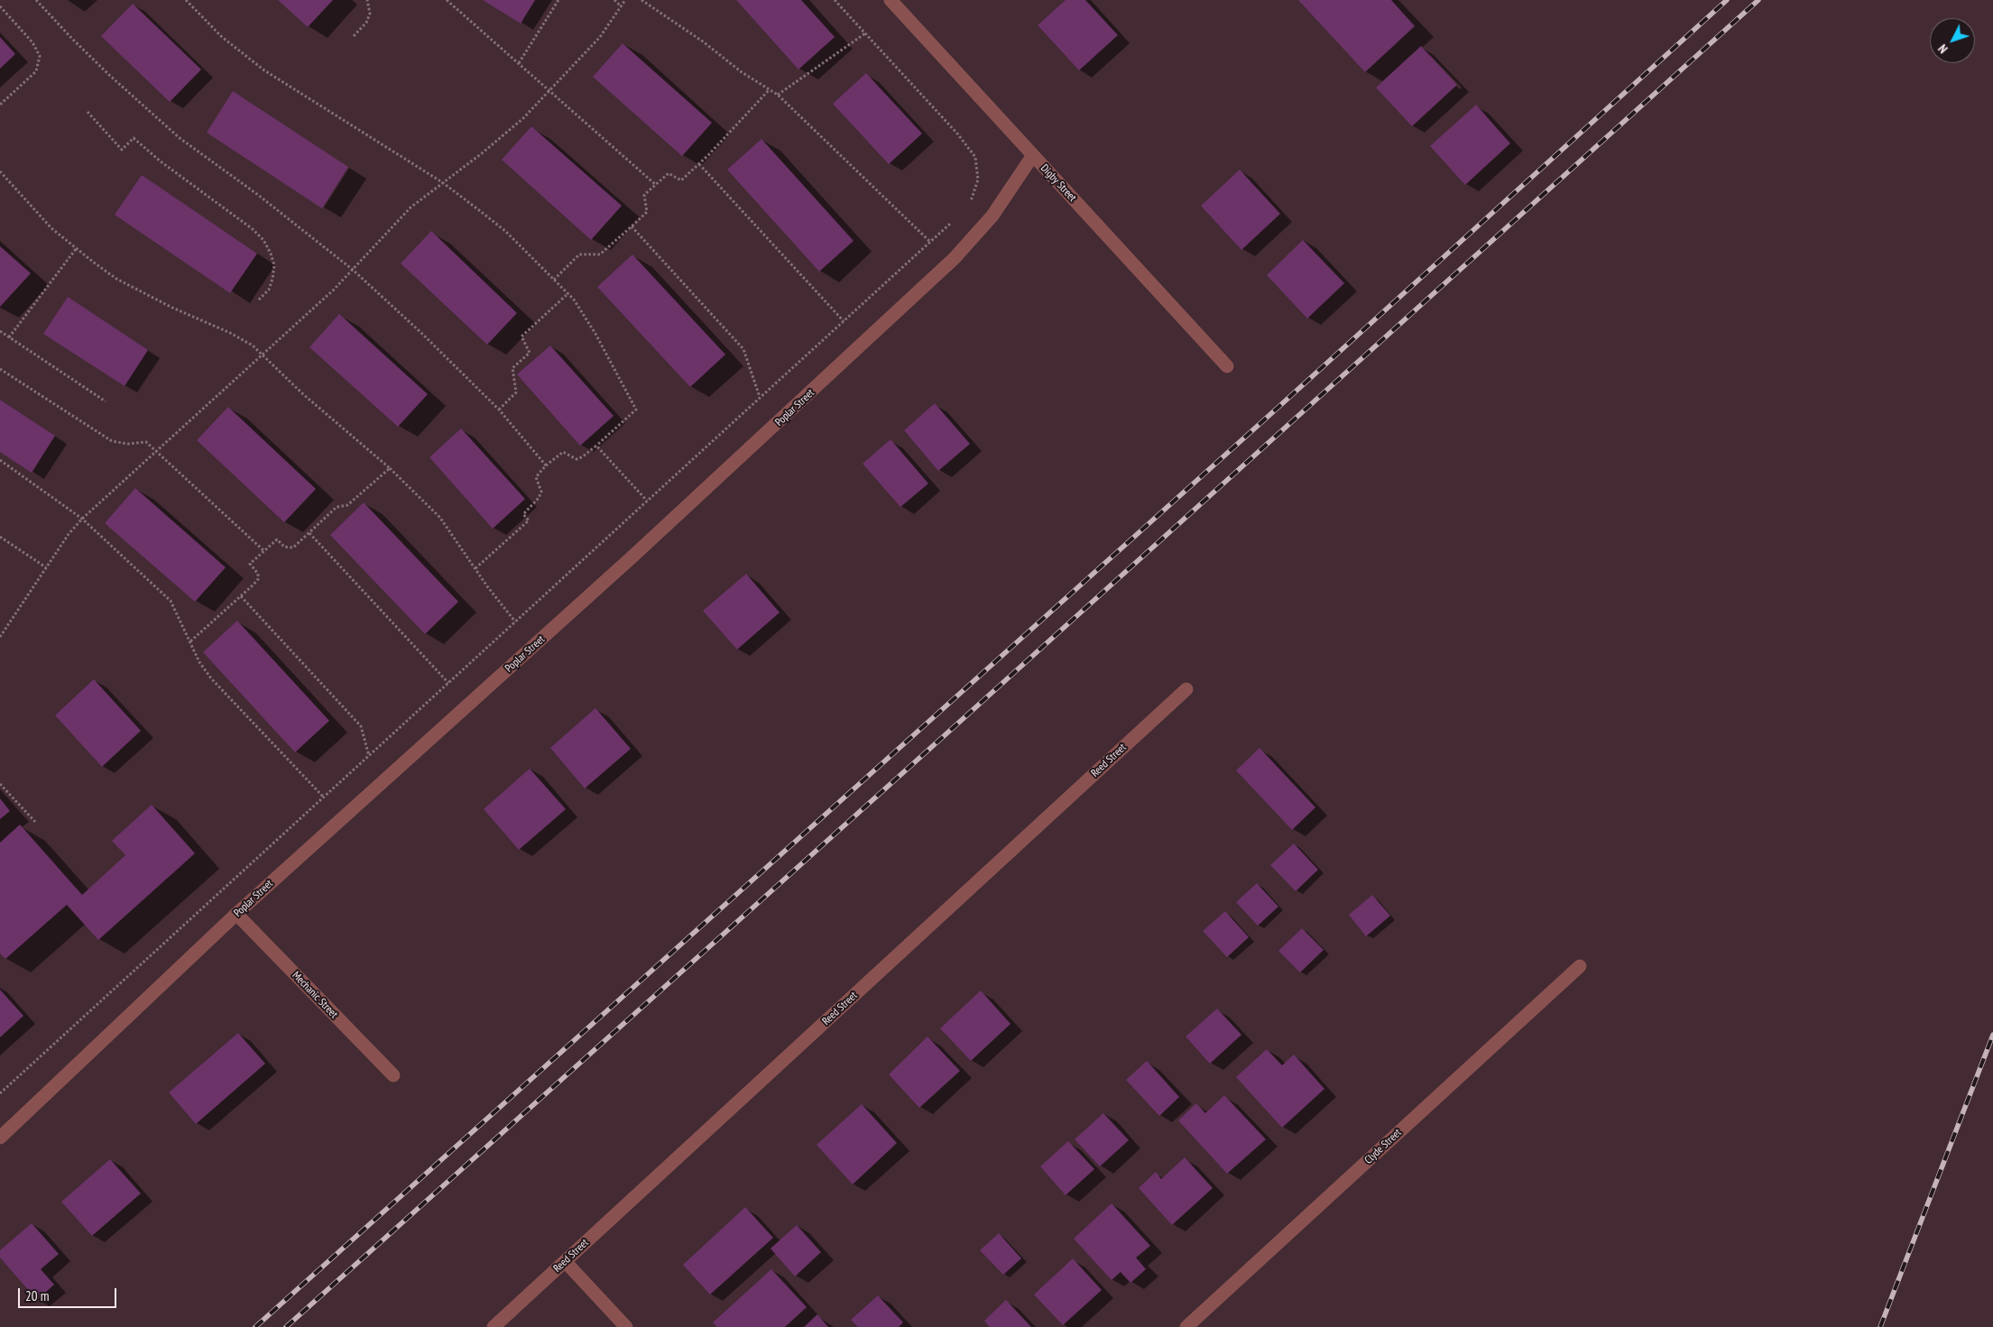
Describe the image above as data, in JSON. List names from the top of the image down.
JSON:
{
  "streets": {
    "street": [
      "Digby Street",
      "Poplar Street",
      "Reed Street",
      "Mechanic Street",
      "Clyde Street"
    ]
  },
  "crossings": [
    ["Digby Street", "Poplar Street"],
    ["Poplar Street", "Mechanic Street"]
  ],
  "scale_bar": "20 m",
  "north": "bottom left"
}
